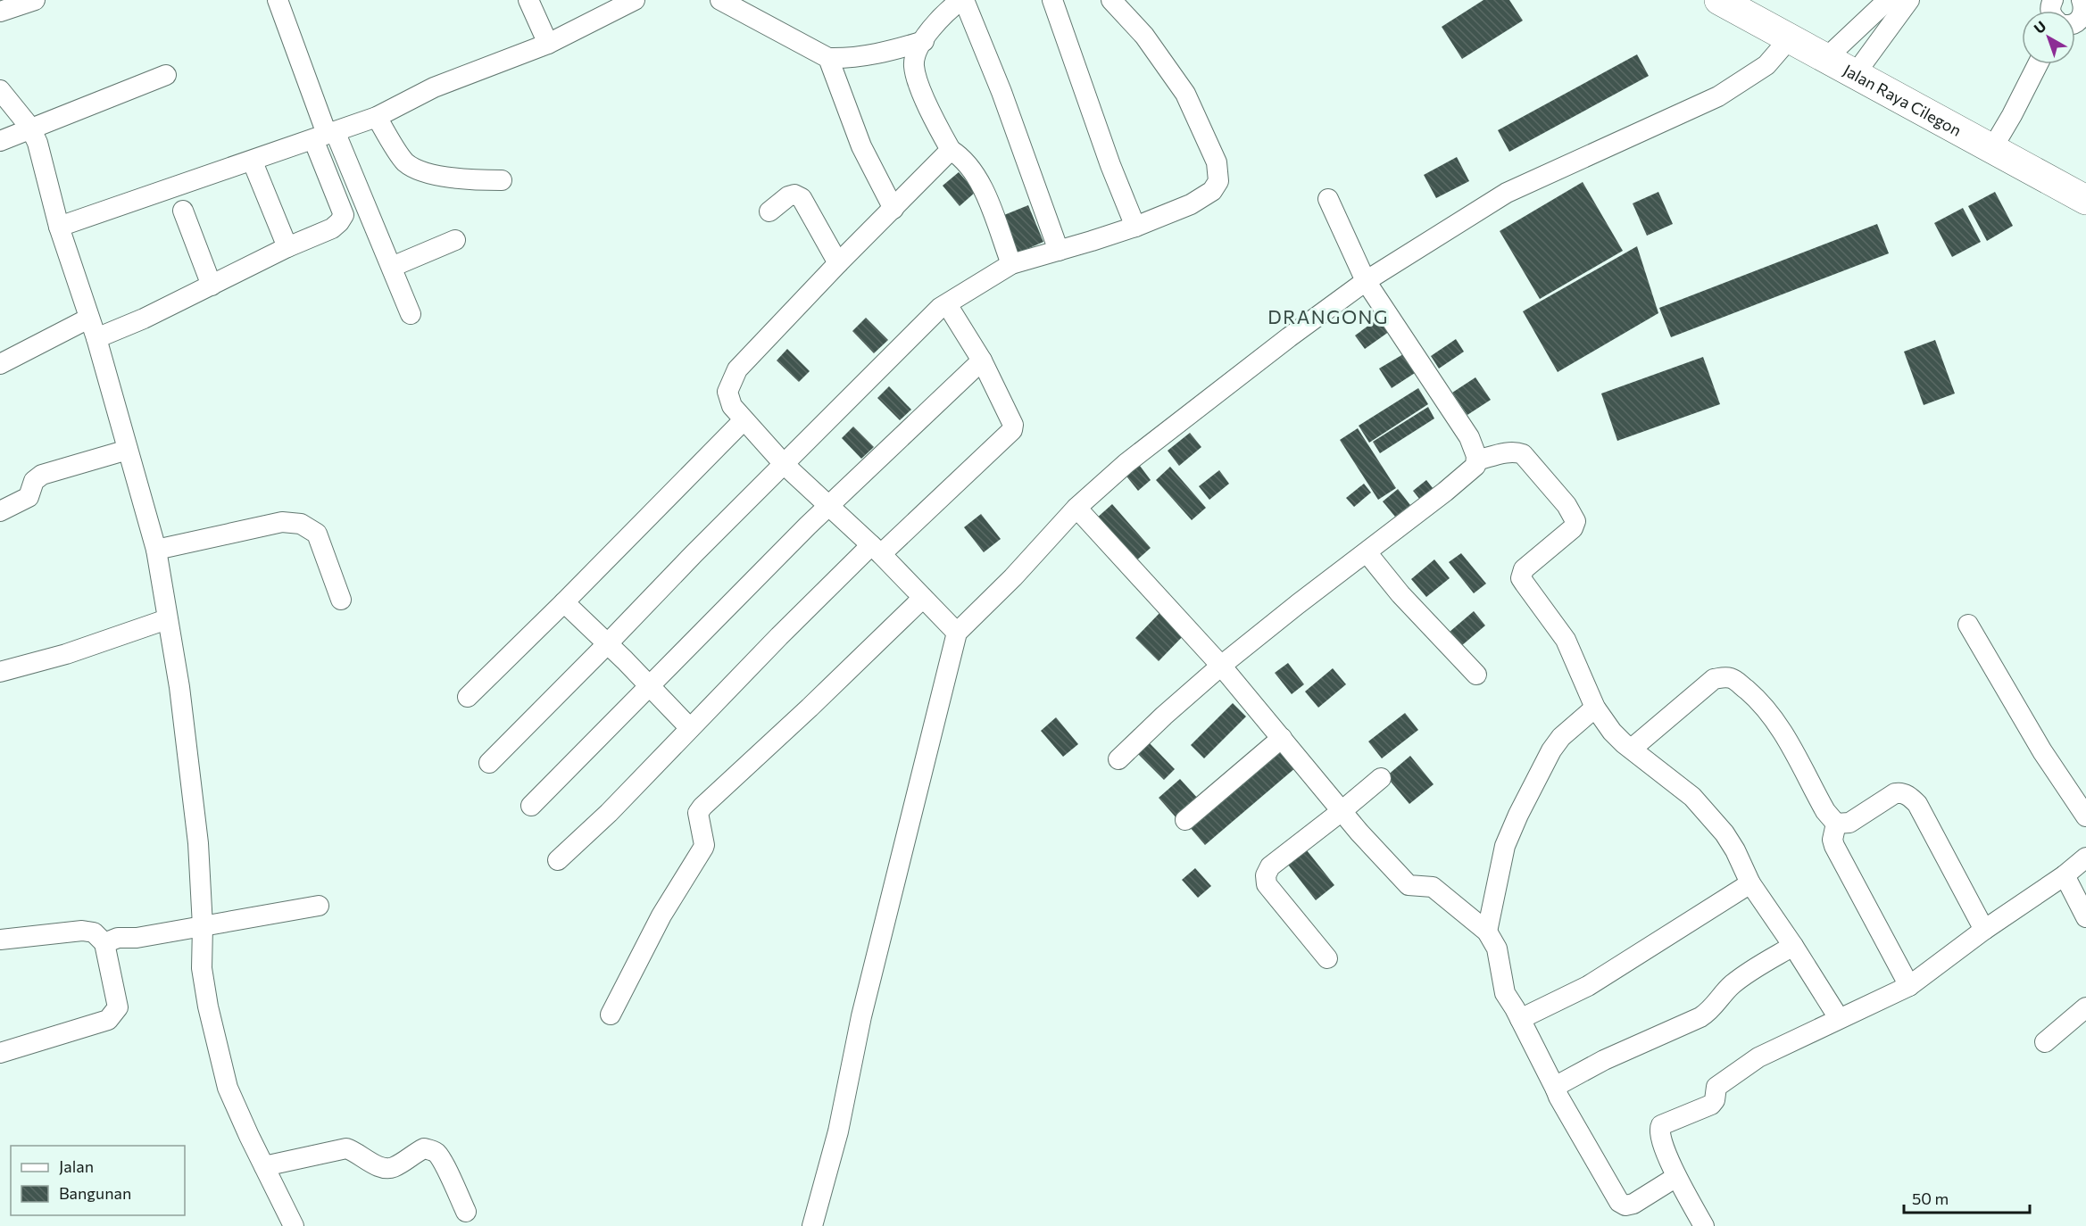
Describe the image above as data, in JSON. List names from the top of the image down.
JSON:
{
  "streets": {
    "highway": ["Jalan Raya Cilegon"]
  },
  "districts": ["DRANGONG"],
  "legend": ["Jalan", "Bangunan"],
  "scale_bar": "50 m",
  "north": "top left"
}
